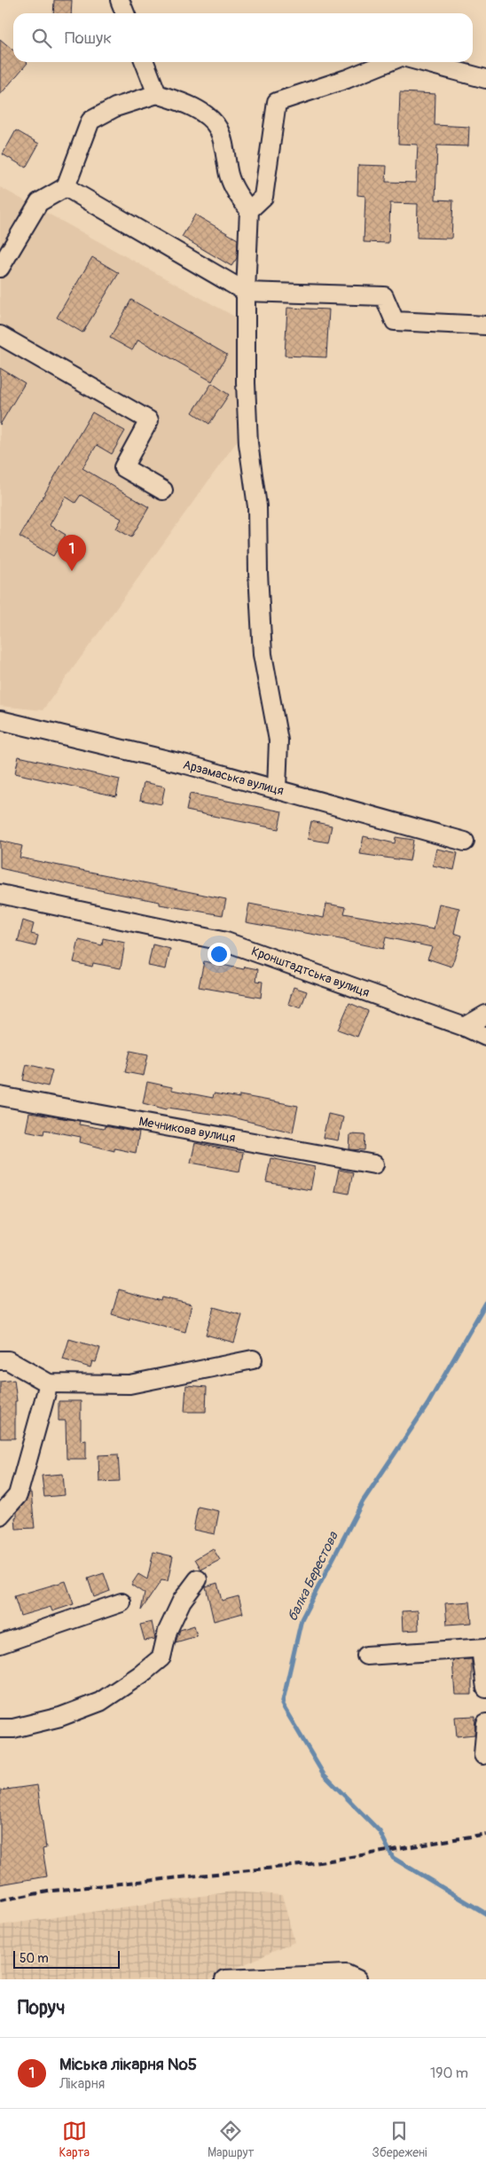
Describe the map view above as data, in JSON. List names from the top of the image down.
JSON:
{
  "streets": {
    "street": ["Арзамаська вулиця", "Кронштадтська вулиця", "Мечникова вулиця"]
  },
  "water": ["балка Берестова"],
  "scale_bar": "50 m",
  "page": {
    "search": "Пошук",
    "pins": "1",
    "scale": "50 m",
    "heading": "Поруч",
    "list": [
      {
        "mark": "1",
        "name": "Міська лікарня №5",
        "note": "Лікарня",
        "value": "190 m"
      }
    ],
    "nav": ["Карта", "Маршрут", "Збережені"]
  }
}
